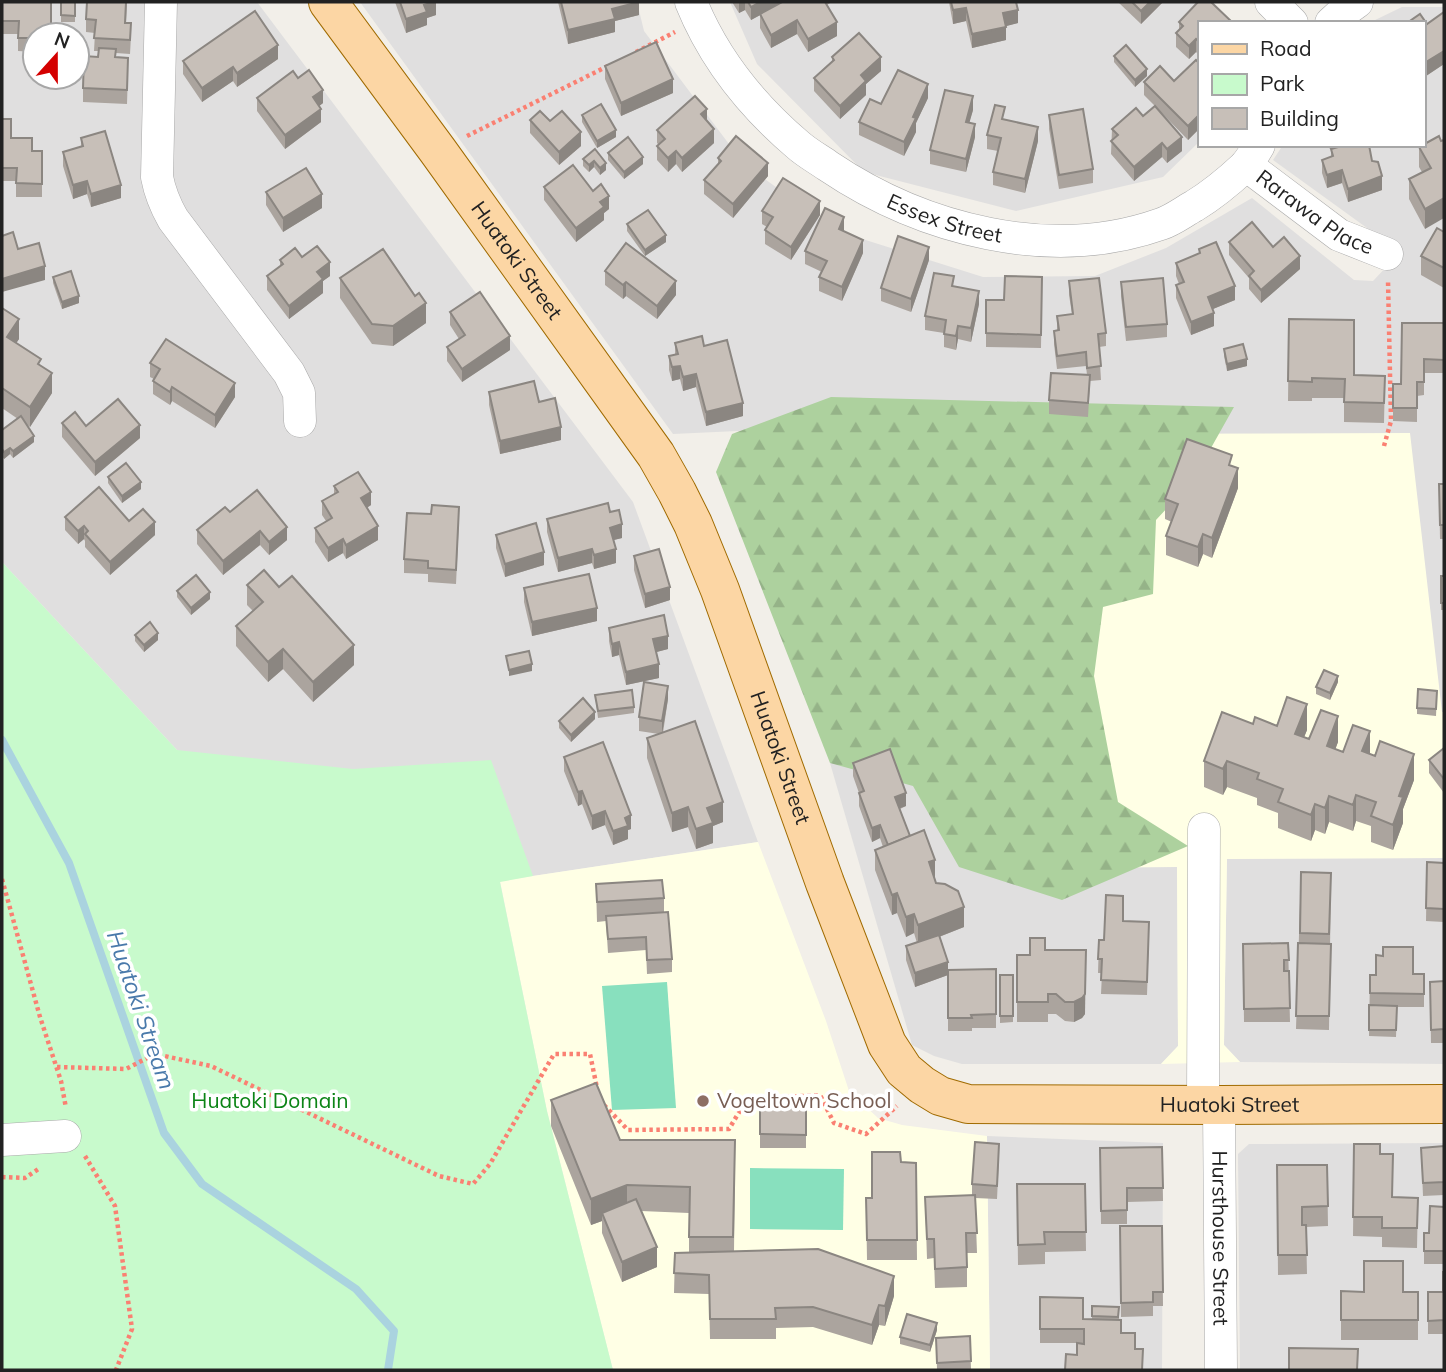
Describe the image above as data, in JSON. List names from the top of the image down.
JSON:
{
  "streets": {
    "main road": ["Huatoki Street"],
    "street": ["Rarawa Place", "Essex Street", "Hursthouse Street"]
  },
  "crossings": [
    ["Rarawa Place", "Essex Street"],
    ["Huatoki Street", "Hursthouse Street"]
  ],
  "water": ["Huatoki Stream"],
  "parks": ["Huatoki Domain"],
  "places": ["Vogeltown School"],
  "legend": ["Road", "Park", "Building"],
  "north": "top"
}
